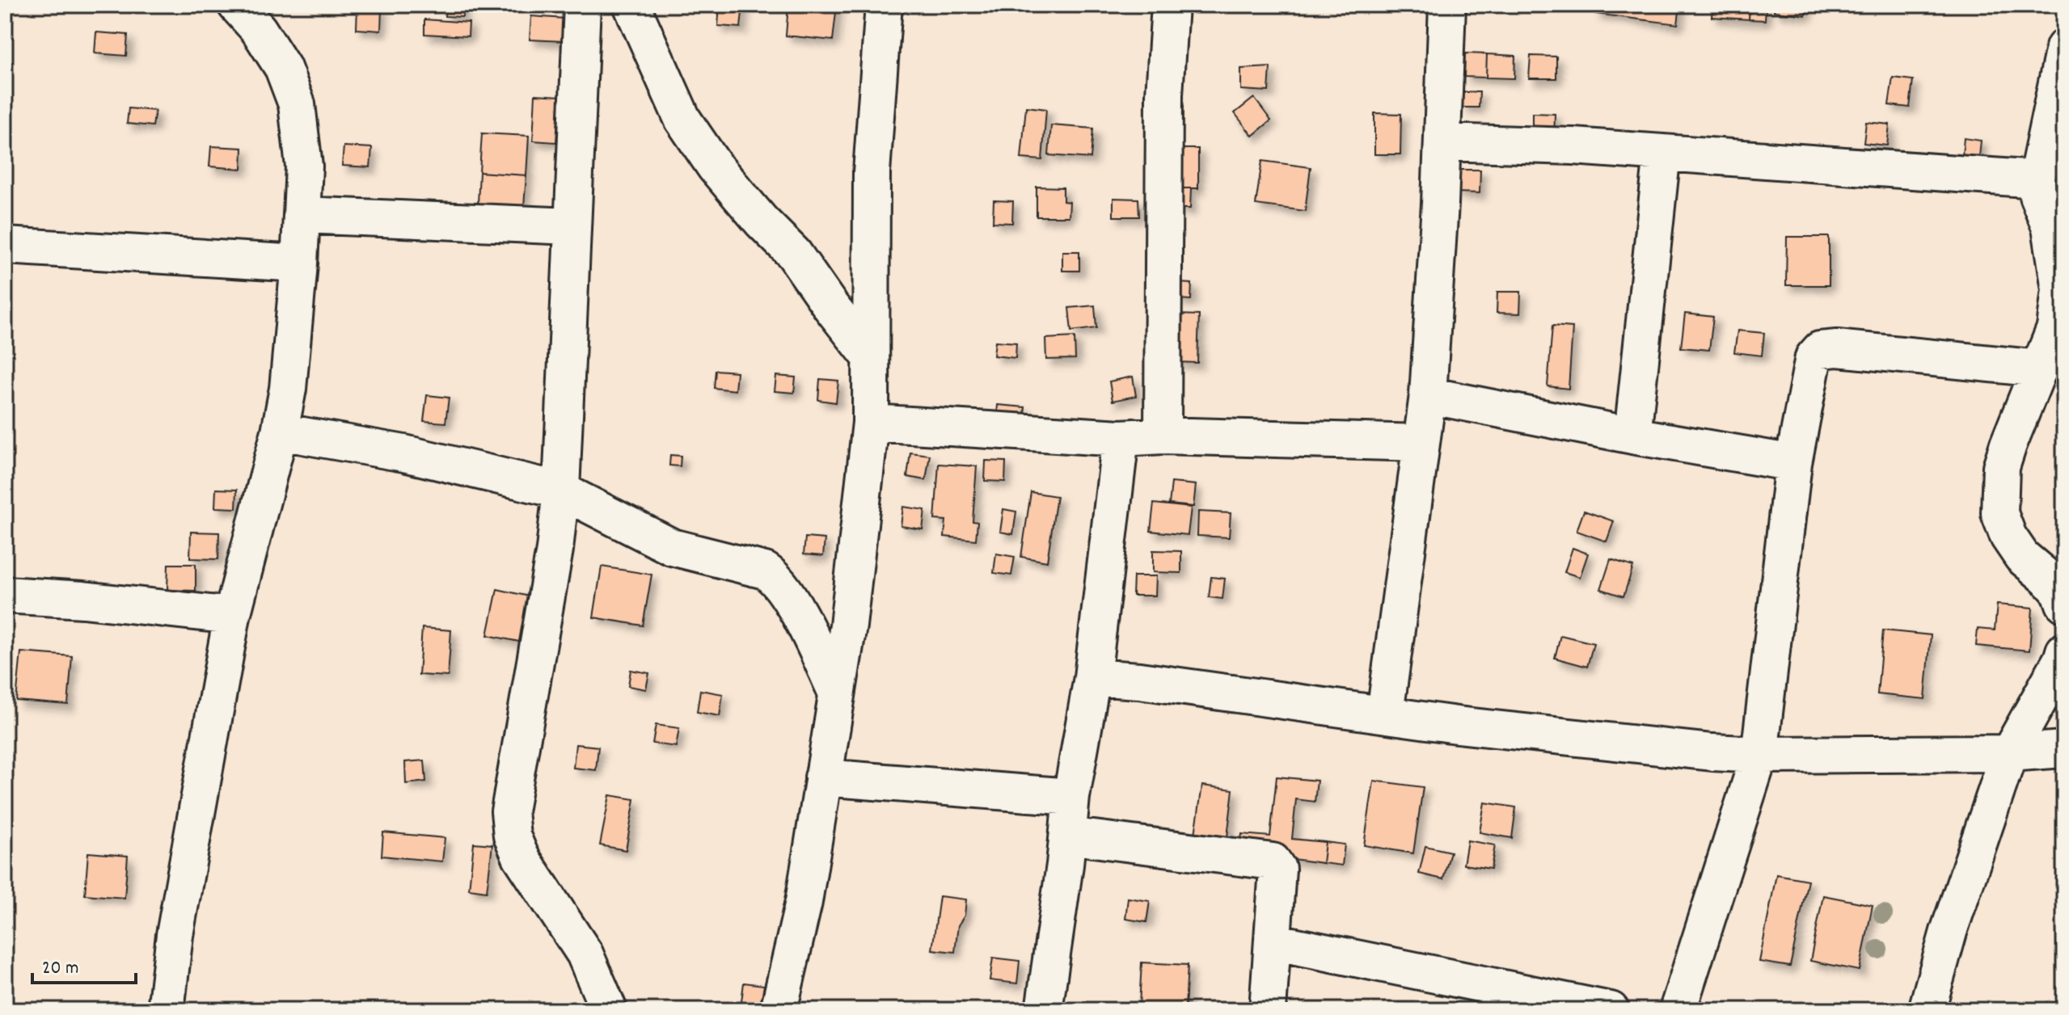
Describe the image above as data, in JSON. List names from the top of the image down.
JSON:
{
  "scale_bar": "20 m"
}
